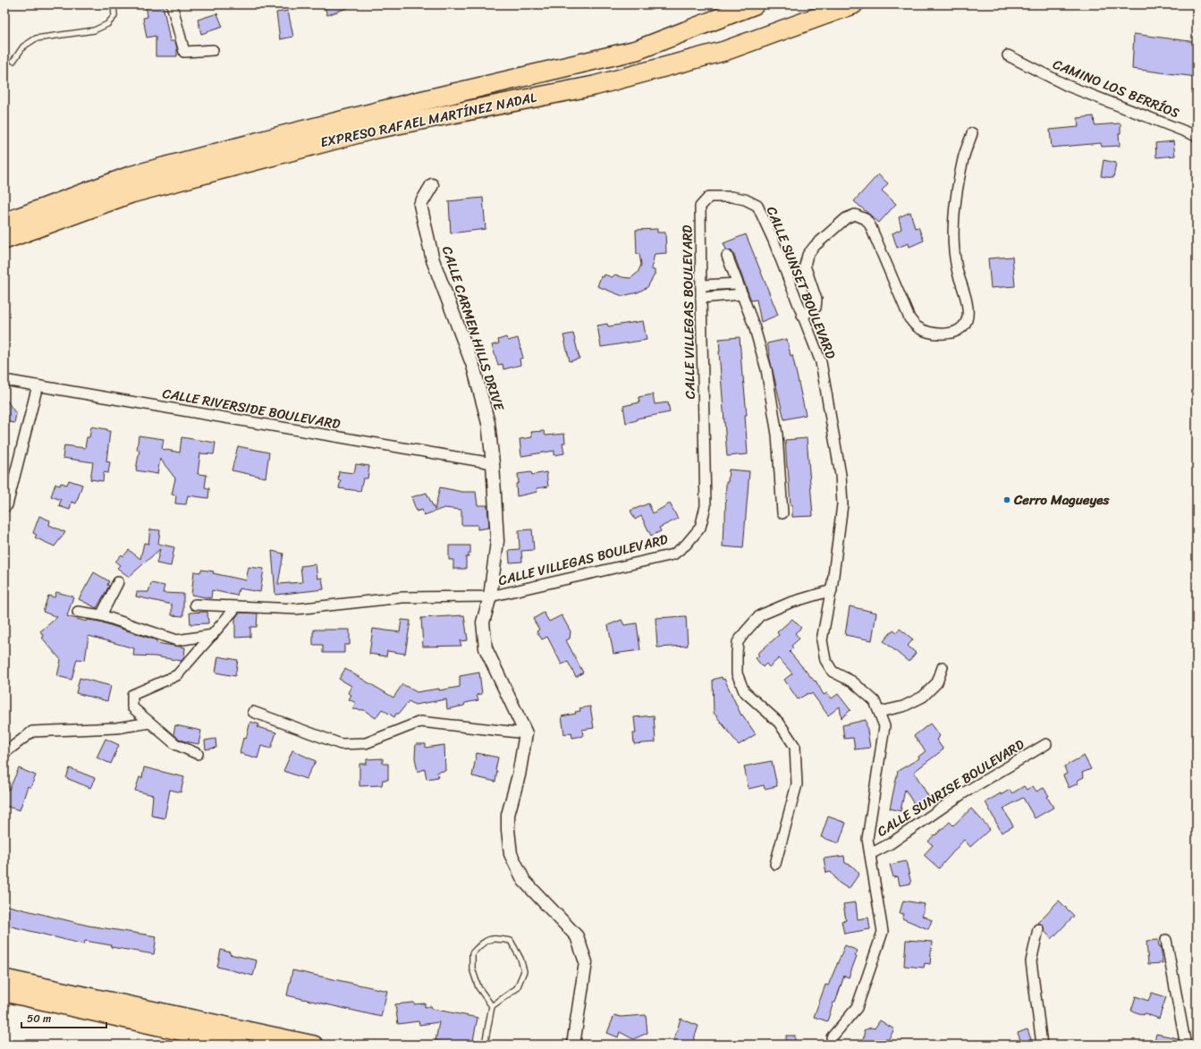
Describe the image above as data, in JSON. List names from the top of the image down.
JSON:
{
  "streets": {
    "highway": ["EXPRESO RAFAEL MARTÍNEZ NADAL"],
    "street": [
      "CAMINO LOS BERRÍOS",
      "CALLE SUNSET BOULEVARD",
      "CALLE VILLEGAS BOULEVARD",
      "CALLE CARMEN HILLS DRIVE",
      "CALLE RIVERSIDE BOULEVARD",
      "CALLE SUNRISE BOULEVARD"
    ]
  },
  "crossings": [
    ["CALLE SUNSET BOULEVARD", "CALLE VILLEGAS BOULEVARD"],
    ["CALLE SUNSET BOULEVARD", "CALLE SUNRISE BOULEVARD"],
    ["CALLE VILLEGAS BOULEVARD", "CALLE CARMEN HILLS DRIVE"],
    ["CALLE CARMEN HILLS DRIVE", "CALLE RIVERSIDE BOULEVARD"]
  ],
  "places": ["Cerro Magueyes"],
  "scale_bar": "50 m"
}
